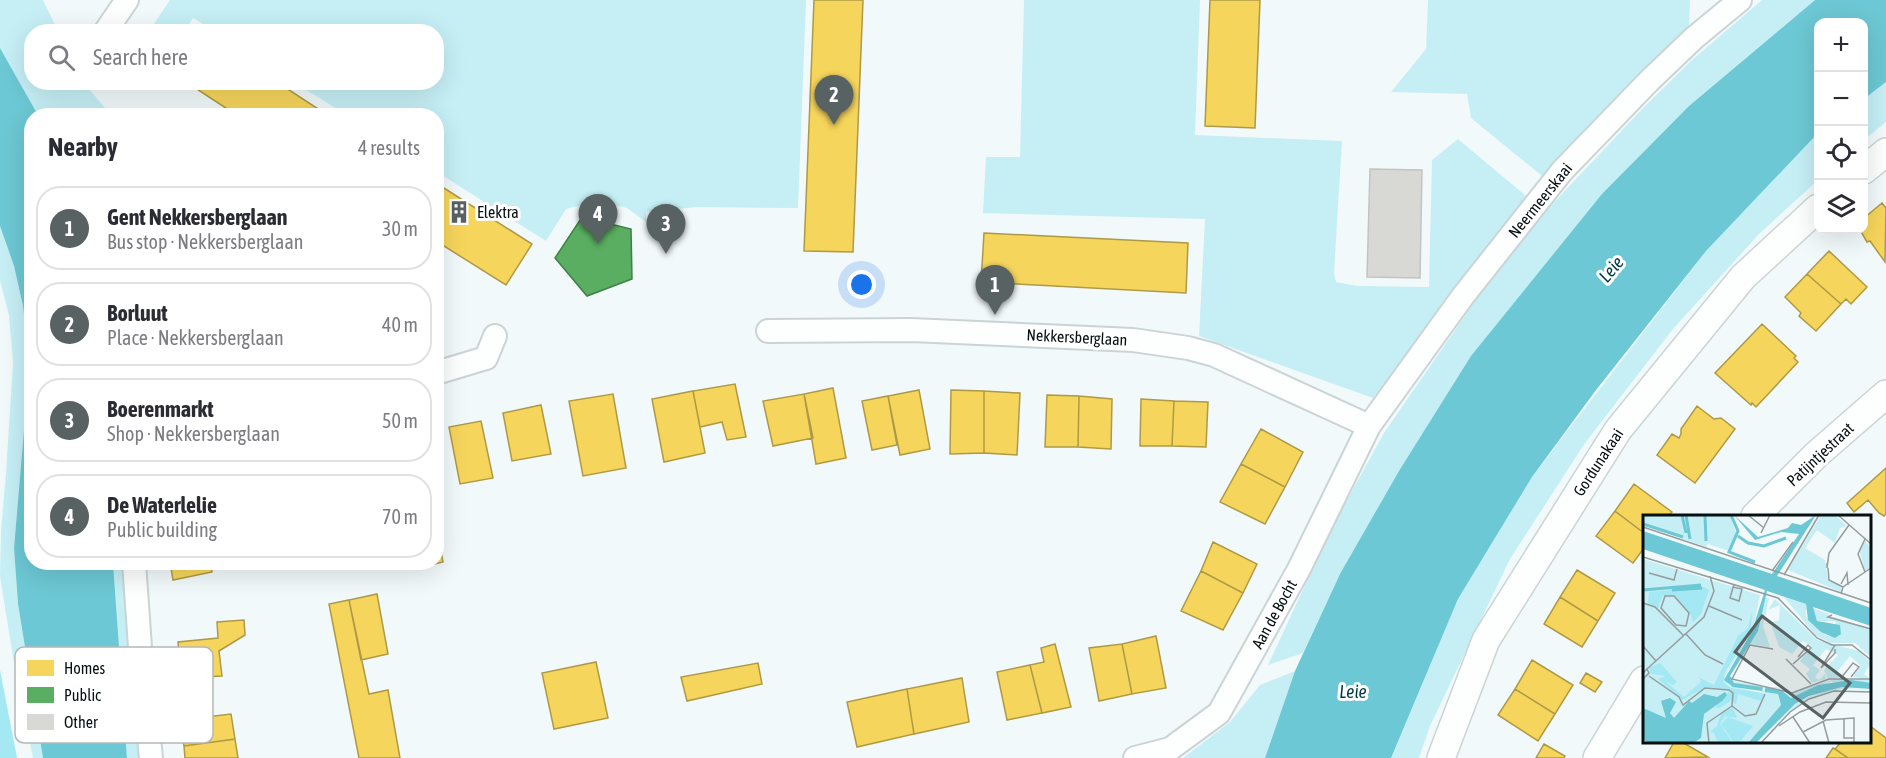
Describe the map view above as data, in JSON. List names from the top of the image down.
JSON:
{
  "streets": {
    "street": [
      "Neermeerskaai",
      "Nekkersberglaan",
      "Patijntjestraat",
      "Gordunakaai",
      "Aan de Bocht"
    ]
  },
  "crossings": [
    ["Neermeerskaai", "Nekkersberglaan"],
    ["Neermeerskaai", "Aan de Bocht"],
    ["Nekkersberglaan", "Aan de Bocht"]
  ],
  "water": ["Leie"],
  "places": {
    "building": ["Elektra"]
  },
  "legend": ["Homes", "Public", "Other"],
  "page": {
    "map_buttons": ["+", "−"],
    "search": "Search here",
    "pins": [
      "2",
      "4",
      "3",
      "1"
    ],
    "heading": ["Nearby", "4 results"],
    "list": [
      {
        "mark": "1",
        "name": "Gent Nekkersberglaan",
        "note": "Bus stop · Nekkersberglaan",
        "value": "30 m"
      },
      {
        "mark": "2",
        "name": "Borluut",
        "note": "Place · Nekkersberglaan",
        "value": "40 m"
      },
      {
        "mark": "3",
        "name": "Boerenmarkt",
        "note": "Shop · Nekkersberglaan",
        "value": "50 m"
      },
      {
        "mark": "4",
        "name": "De Waterlelie",
        "note": "Public building",
        "value": "70 m"
      }
    ]
  }
}
